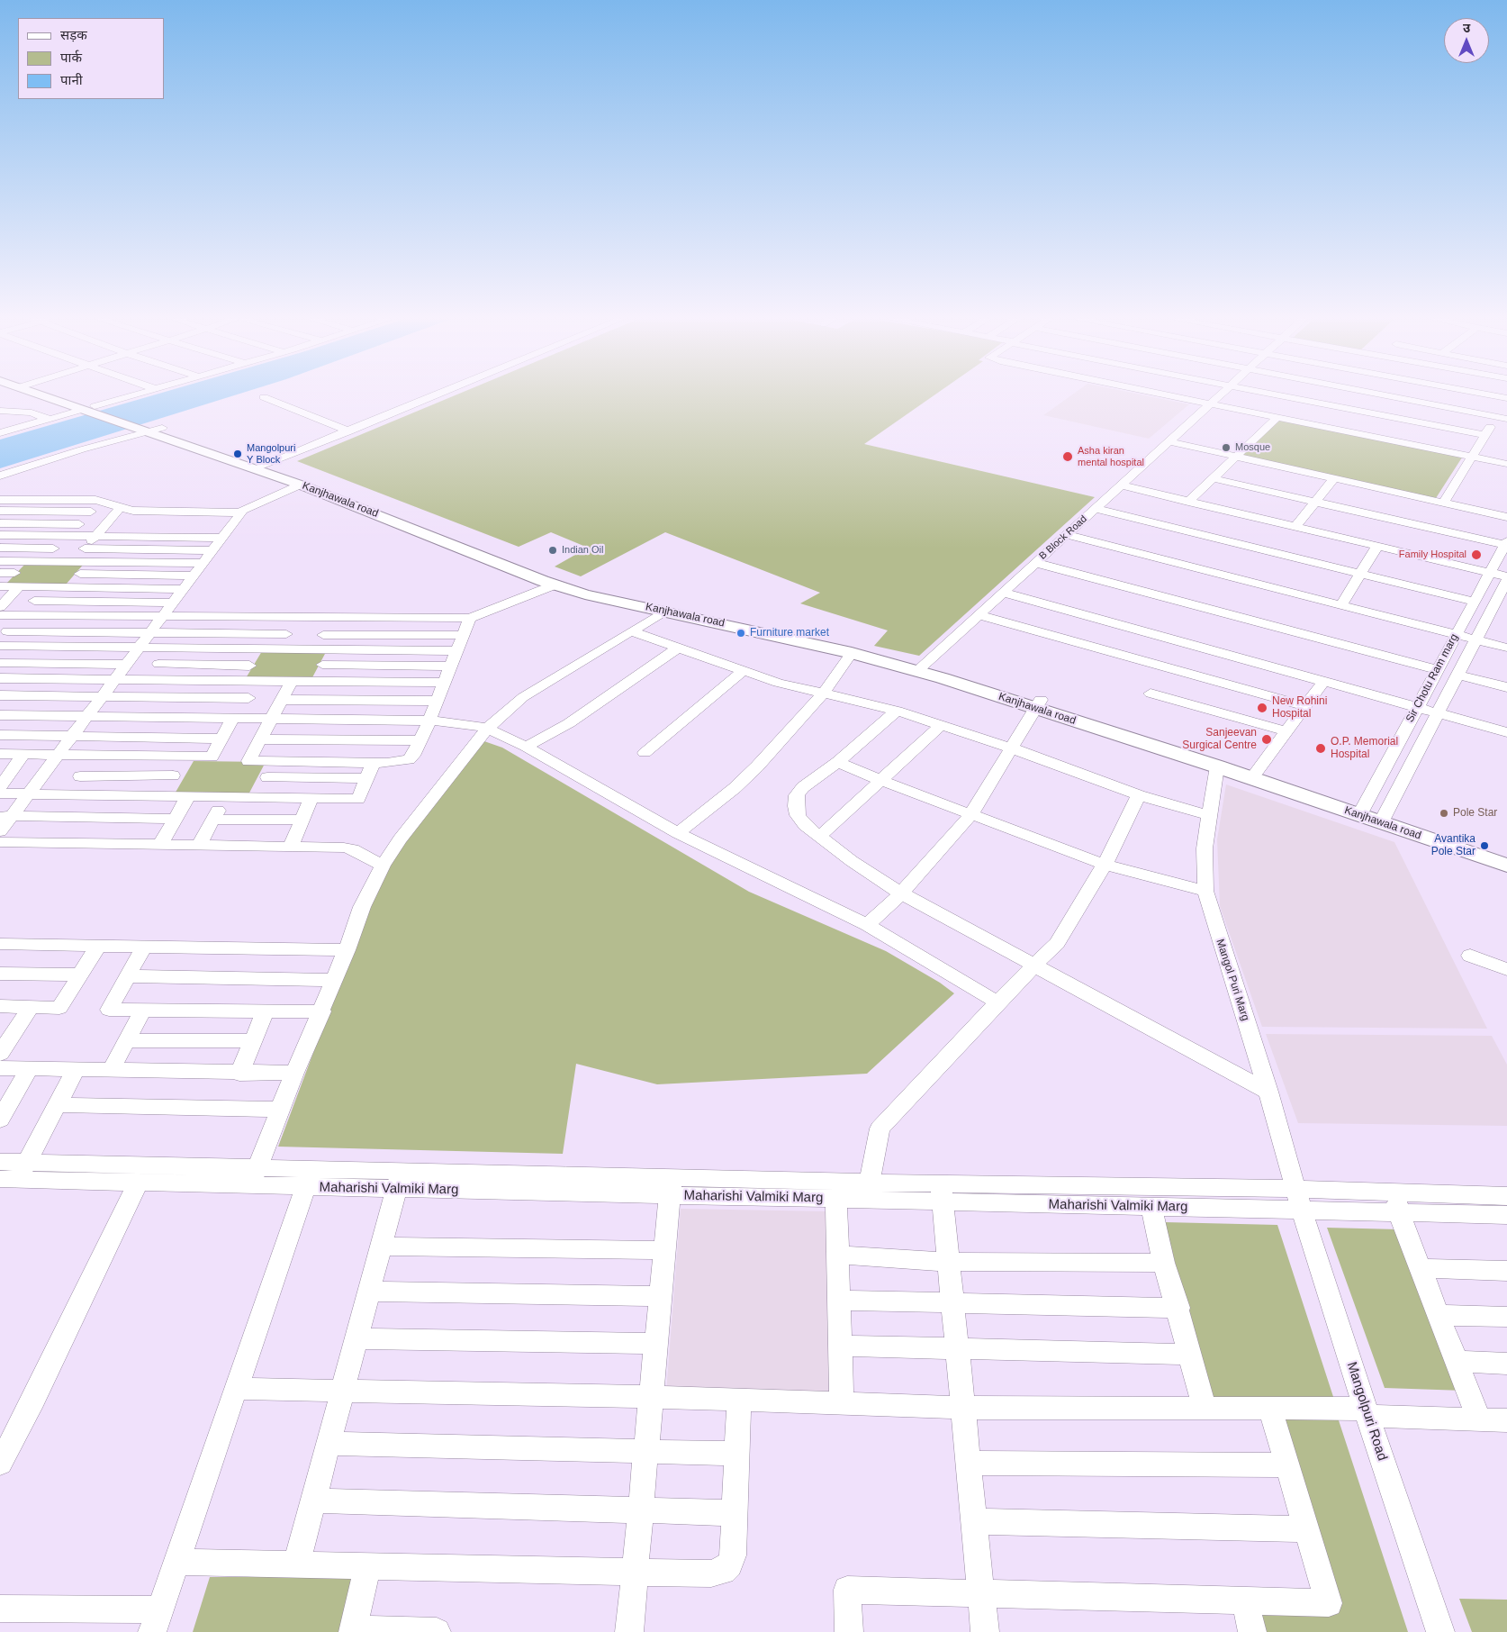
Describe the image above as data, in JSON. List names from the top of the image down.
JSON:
{
  "streets": {
    "main road": ["Kanjhawala road"],
    "street": [
      "B Block Road",
      "Sir Chotu Ram marg",
      "Mangol Puri Marg",
      "Maharishi Valmiki Marg",
      "Mangolpuri Road"
    ]
  },
  "crossings": [
    ["Kanjhawala road", "B Block Road"],
    ["Kanjhawala road", "Sir Chotu Ram marg"],
    ["Kanjhawala road", "Mangol Puri Marg"],
    ["Mangol Puri Marg", "Maharishi Valmiki Marg"],
    ["Mangol Puri Marg", "Mangolpuri Road"],
    ["Maharishi Valmiki Marg", "Mangolpuri Road"]
  ],
  "places": [
    "Mosque",
    "Mangolpuri Y Block",
    "Asha kiran mental hospital",
    "Indian Oil",
    "Family Hospital",
    "Furniture market",
    "New Rohini Hospital",
    "Sanjeevan Surgical Centre",
    "O.P. Memorial Hospital",
    "Pole Star",
    "Avantika Pole Star"
  ],
  "legend": ["सड़क", "पार्क", "पानी"],
  "north": "top"
}
